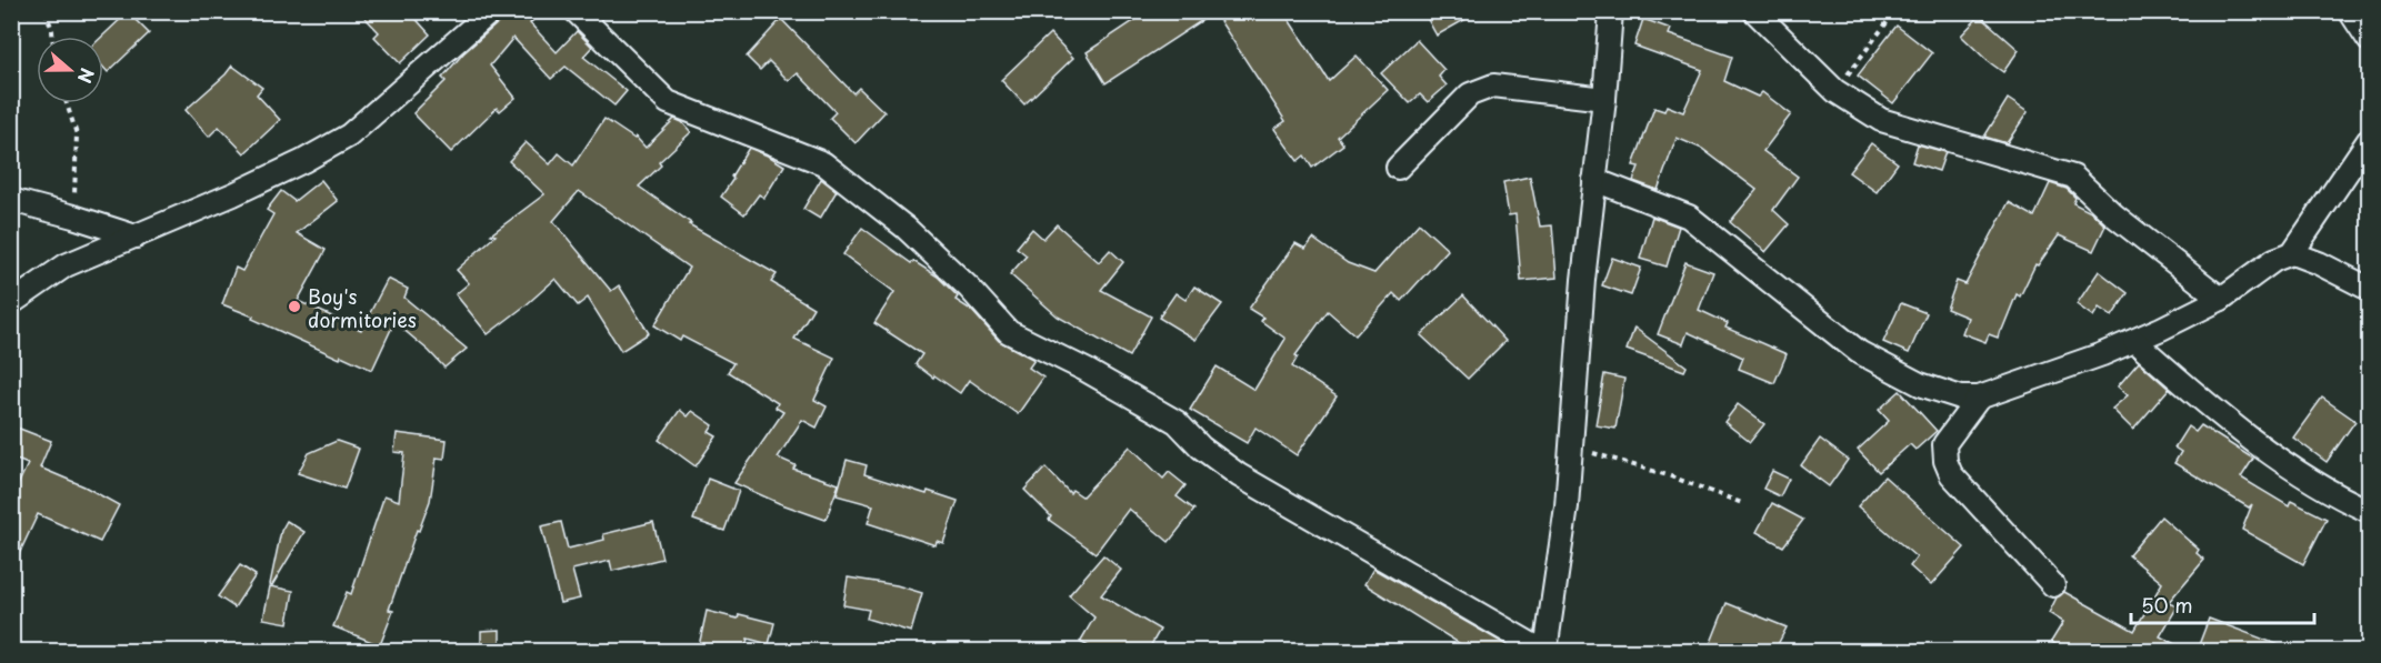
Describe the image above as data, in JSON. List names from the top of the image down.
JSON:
{
  "places": ["Boy's dormitories"],
  "scale_bar": "50 m",
  "north": "right"
}
